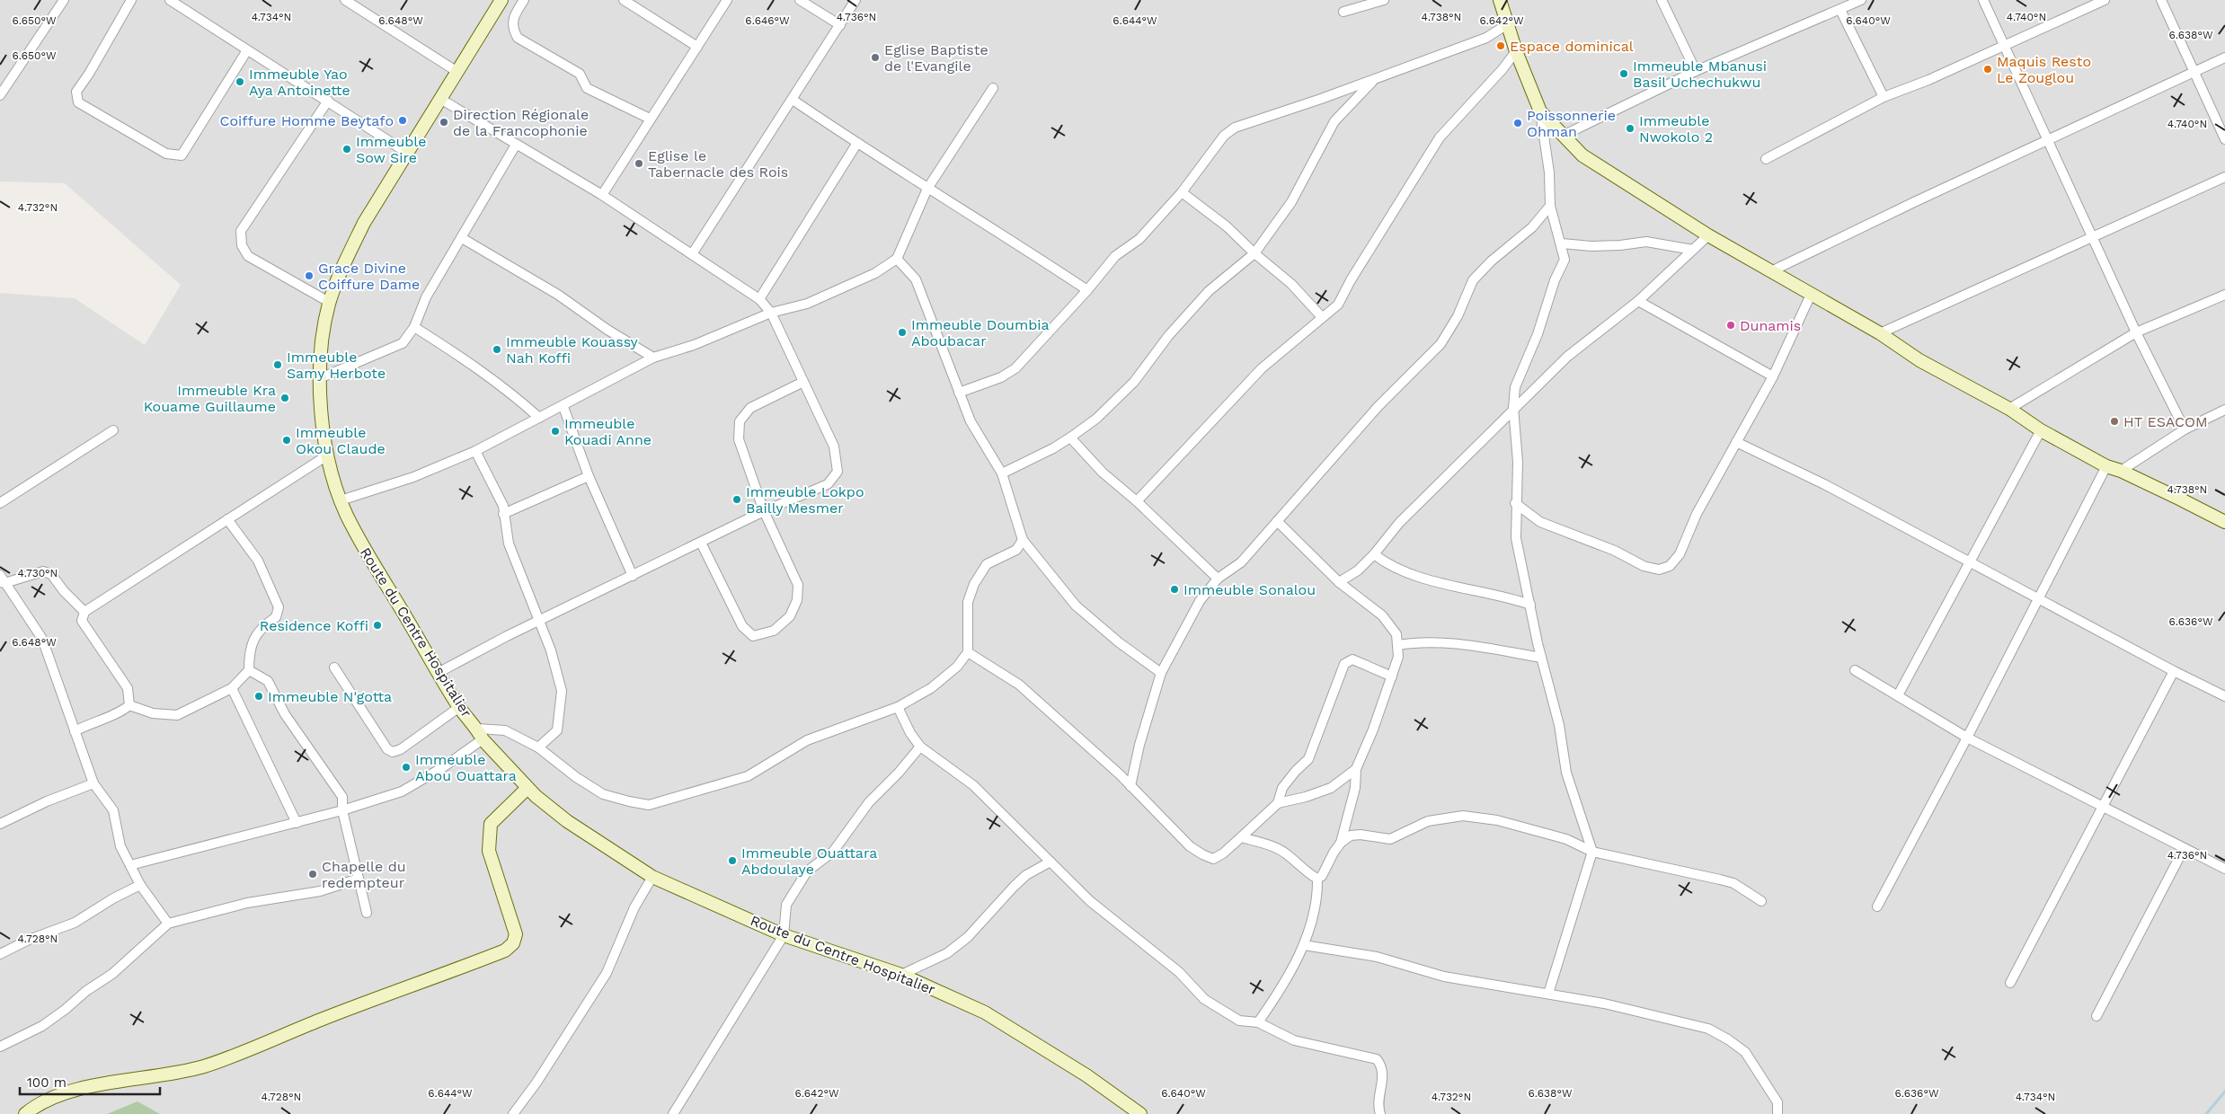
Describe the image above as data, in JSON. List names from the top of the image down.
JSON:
{
  "streets": {
    "street": ["Route du Centre Hospitalier"]
  },
  "places": [
    "Espace dominical",
    "Eglise Baptiste de l'Evangile",
    "Maquis Resto Le Zouglou",
    "Immeuble Mbanusi Basil Uchechukwu",
    "Immeuble Yao Aya Antoinette",
    "Coiffure Homme Beytafo",
    "Direction Régionale de la Francophonie",
    "Poissonnerie Ohman",
    "Immeuble Nwokolo 2",
    "Immeuble Sow Sire",
    "Eglise le Tabernacle des Rois",
    "Grace Divine Coiffure Dame",
    "Dunamis",
    "Immeuble Doumbia Aboubacar",
    "Immeuble Kouassy Nah Koffi",
    "Immeuble Samy Herbote",
    "Immeuble Kra Kouame Guillaume",
    "HT ESACOM",
    "Immeuble Kouadi Anne",
    "Immeuble Okou Claude",
    "Immeuble Lokpo Bailly Mesmer",
    "Immeuble Sonalou",
    "Residence Koffi",
    "Immeuble N'gotta",
    "Immeuble Abou Ouattara",
    "Immeuble Ouattara Abdoulaye",
    "Chapelle du redempteur"
  ],
  "scale_bar": "100 m",
  "coordinates": [
    "4.734°N",
    "4.736°N",
    "4.738°N",
    "4.740°N",
    "6.650°W",
    "6.648°W",
    "6.646°W",
    "6.644°W",
    "6.642°W",
    "6.640°W",
    "6.638°W",
    "4.732°N",
    "4.730°N",
    "6.636°W",
    "4.728°N"
  ]
}
